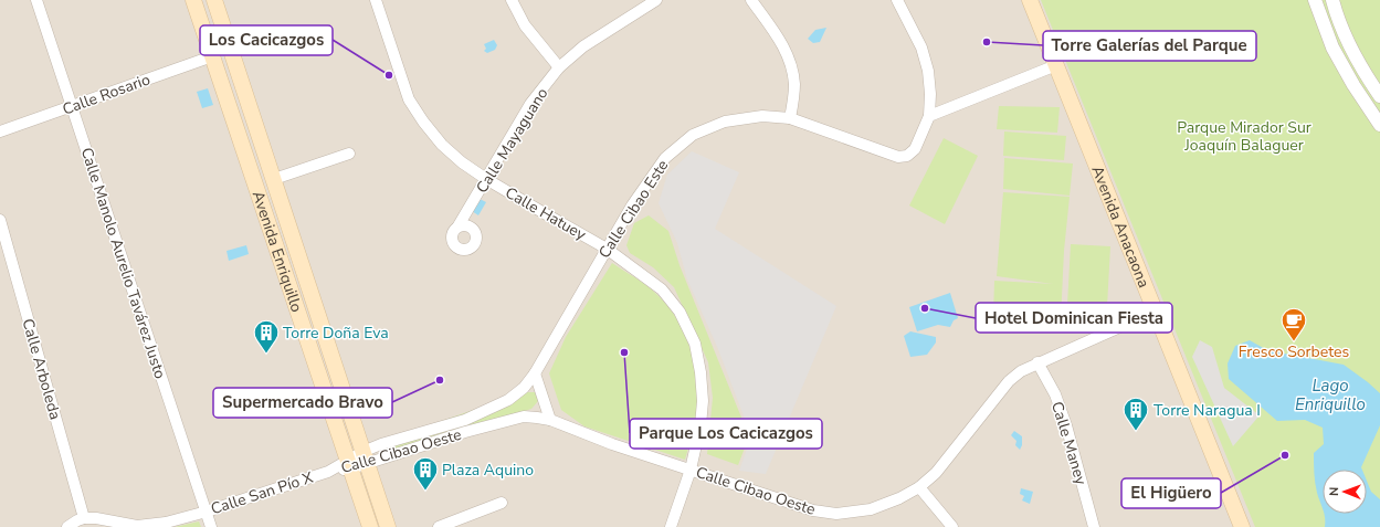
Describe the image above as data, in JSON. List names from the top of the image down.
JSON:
{
  "streets": {
    "main road": ["Avenida Anacaona", "Avenida Enriquillo"],
    "street": [
      "Calle Rosario",
      "Calle Mayaguano",
      "Calle Cibao Este",
      "Calle Hatuey",
      "Calle Manolo Aurelio Tavárez Justo",
      "Calle Arboleda",
      "Calle Maney",
      "Calle Cibao Oeste",
      "Calle San Pío X"
    ]
  },
  "crossings": [
    ["Calle Rosario", "Avenida Enriquillo"],
    ["Calle Rosario", "Calle Manolo Aurelio Tavárez Justo"],
    ["Calle Mayaguano", "Calle Hatuey"],
    ["Calle Cibao Este", "Calle Hatuey"],
    ["Calle Cibao Este", "Avenida Enriquillo"],
    ["Calle Cibao Este", "Calle Cibao Oeste"],
    ["Calle Hatuey", "Calle Cibao Oeste"],
    ["Avenida Anacaona", "Calle Cibao Oeste"],
    ["Avenida Enriquillo", "Calle Cibao Oeste"],
    ["Avenida Enriquillo", "Calle San Pío X"],
    ["Calle Manolo Aurelio Tavárez Justo", "Calle San Pío X"],
    ["Calle Arboleda", "Calle San Pío X"],
    ["Calle Maney", "Calle Cibao Oeste"],
    ["Calle Cibao Oeste", "Calle San Pío X"]
  ],
  "water": ["Lago Enriquillo"],
  "parks": ["Parque Mirador Sur Joaquín Balaguer"],
  "places": {
    "other": [
      "Torre Galerías del Parque",
      "Los Cacicazgos",
      "Hotel Dominican Fiesta",
      "Parque Los Cacicazgos",
      "Supermercado Bravo",
      "El Higüero"
    ],
    "cafe": ["Fresco Sorbetes"],
    "building": ["Torre Doña Eva", "Torre Naragua I", "Plaza Aquino"]
  },
  "north": "left"
}
